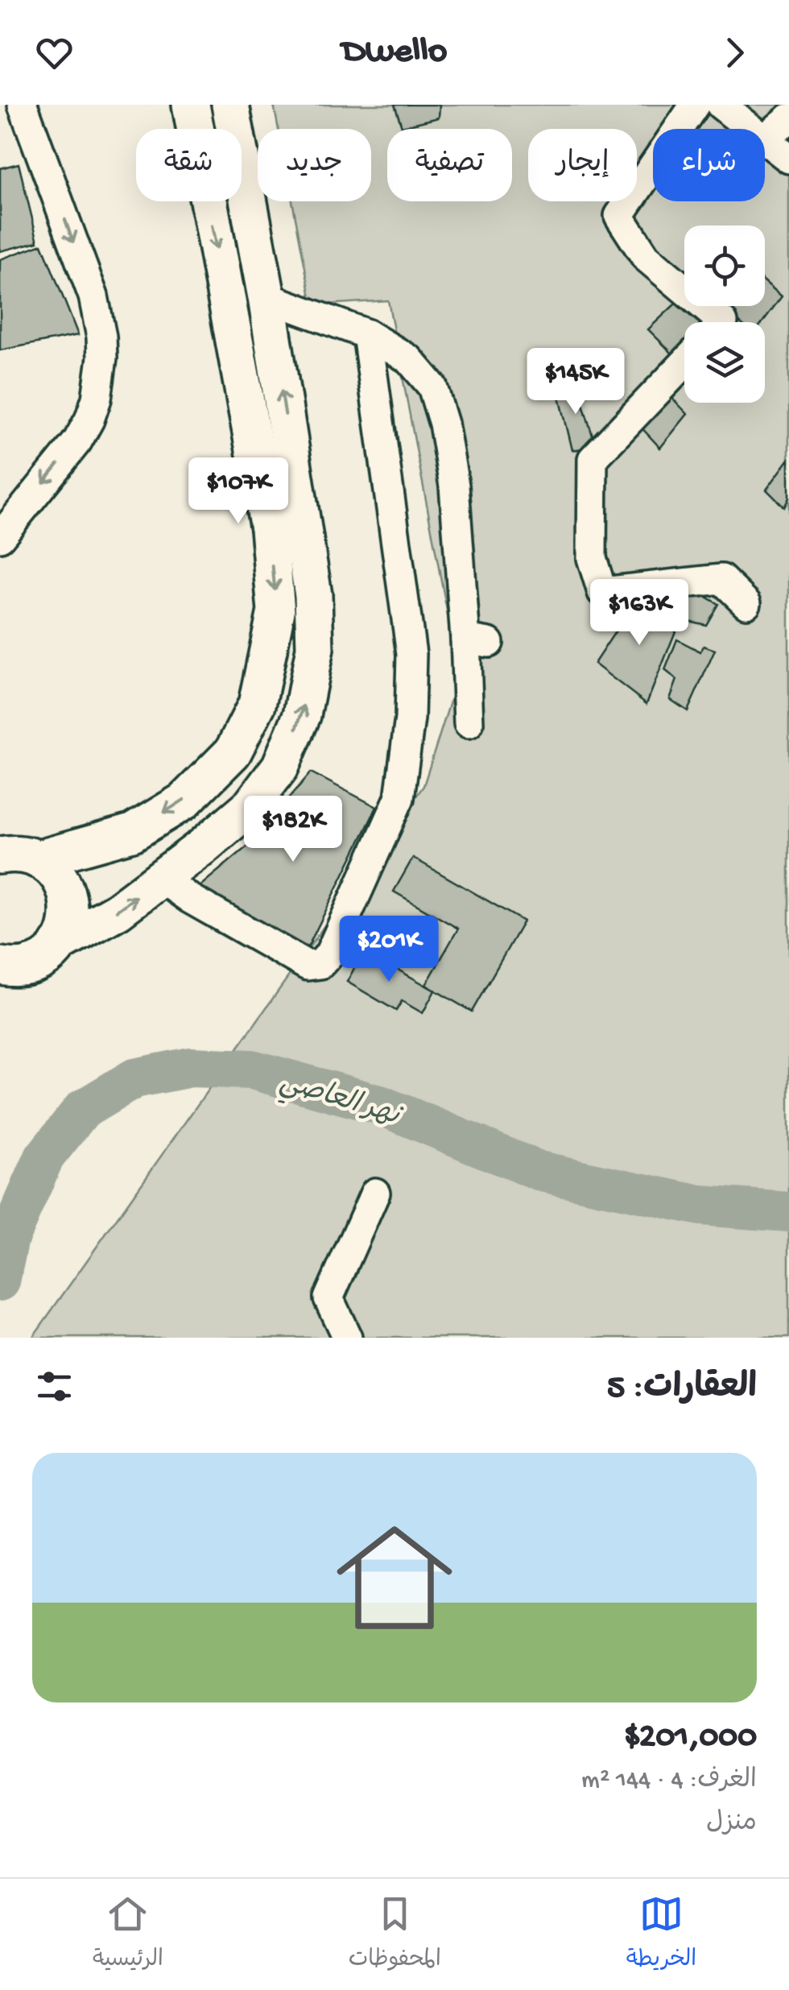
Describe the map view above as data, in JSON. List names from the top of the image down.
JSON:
{
  "water": ["نهر العاصي"],
  "page": {
    "header": "Dwello",
    "chip": [
      "شراء",
      "إيجار",
      "تصفية",
      "جديد",
      "شقة"
    ],
    "price": [
      "$145K",
      "$107K",
      "$163K",
      "$182K",
      "$201K"
    ],
    "heading": "العقارات: 5",
    "list": [
      {
        "name": "$201,000",
        "note": "الغرف: 4 · 144 m² · منزل"
      }
    ],
    "tabs": ["الخريطة", "المحفوظات", "الرئيسية"]
  }
}
